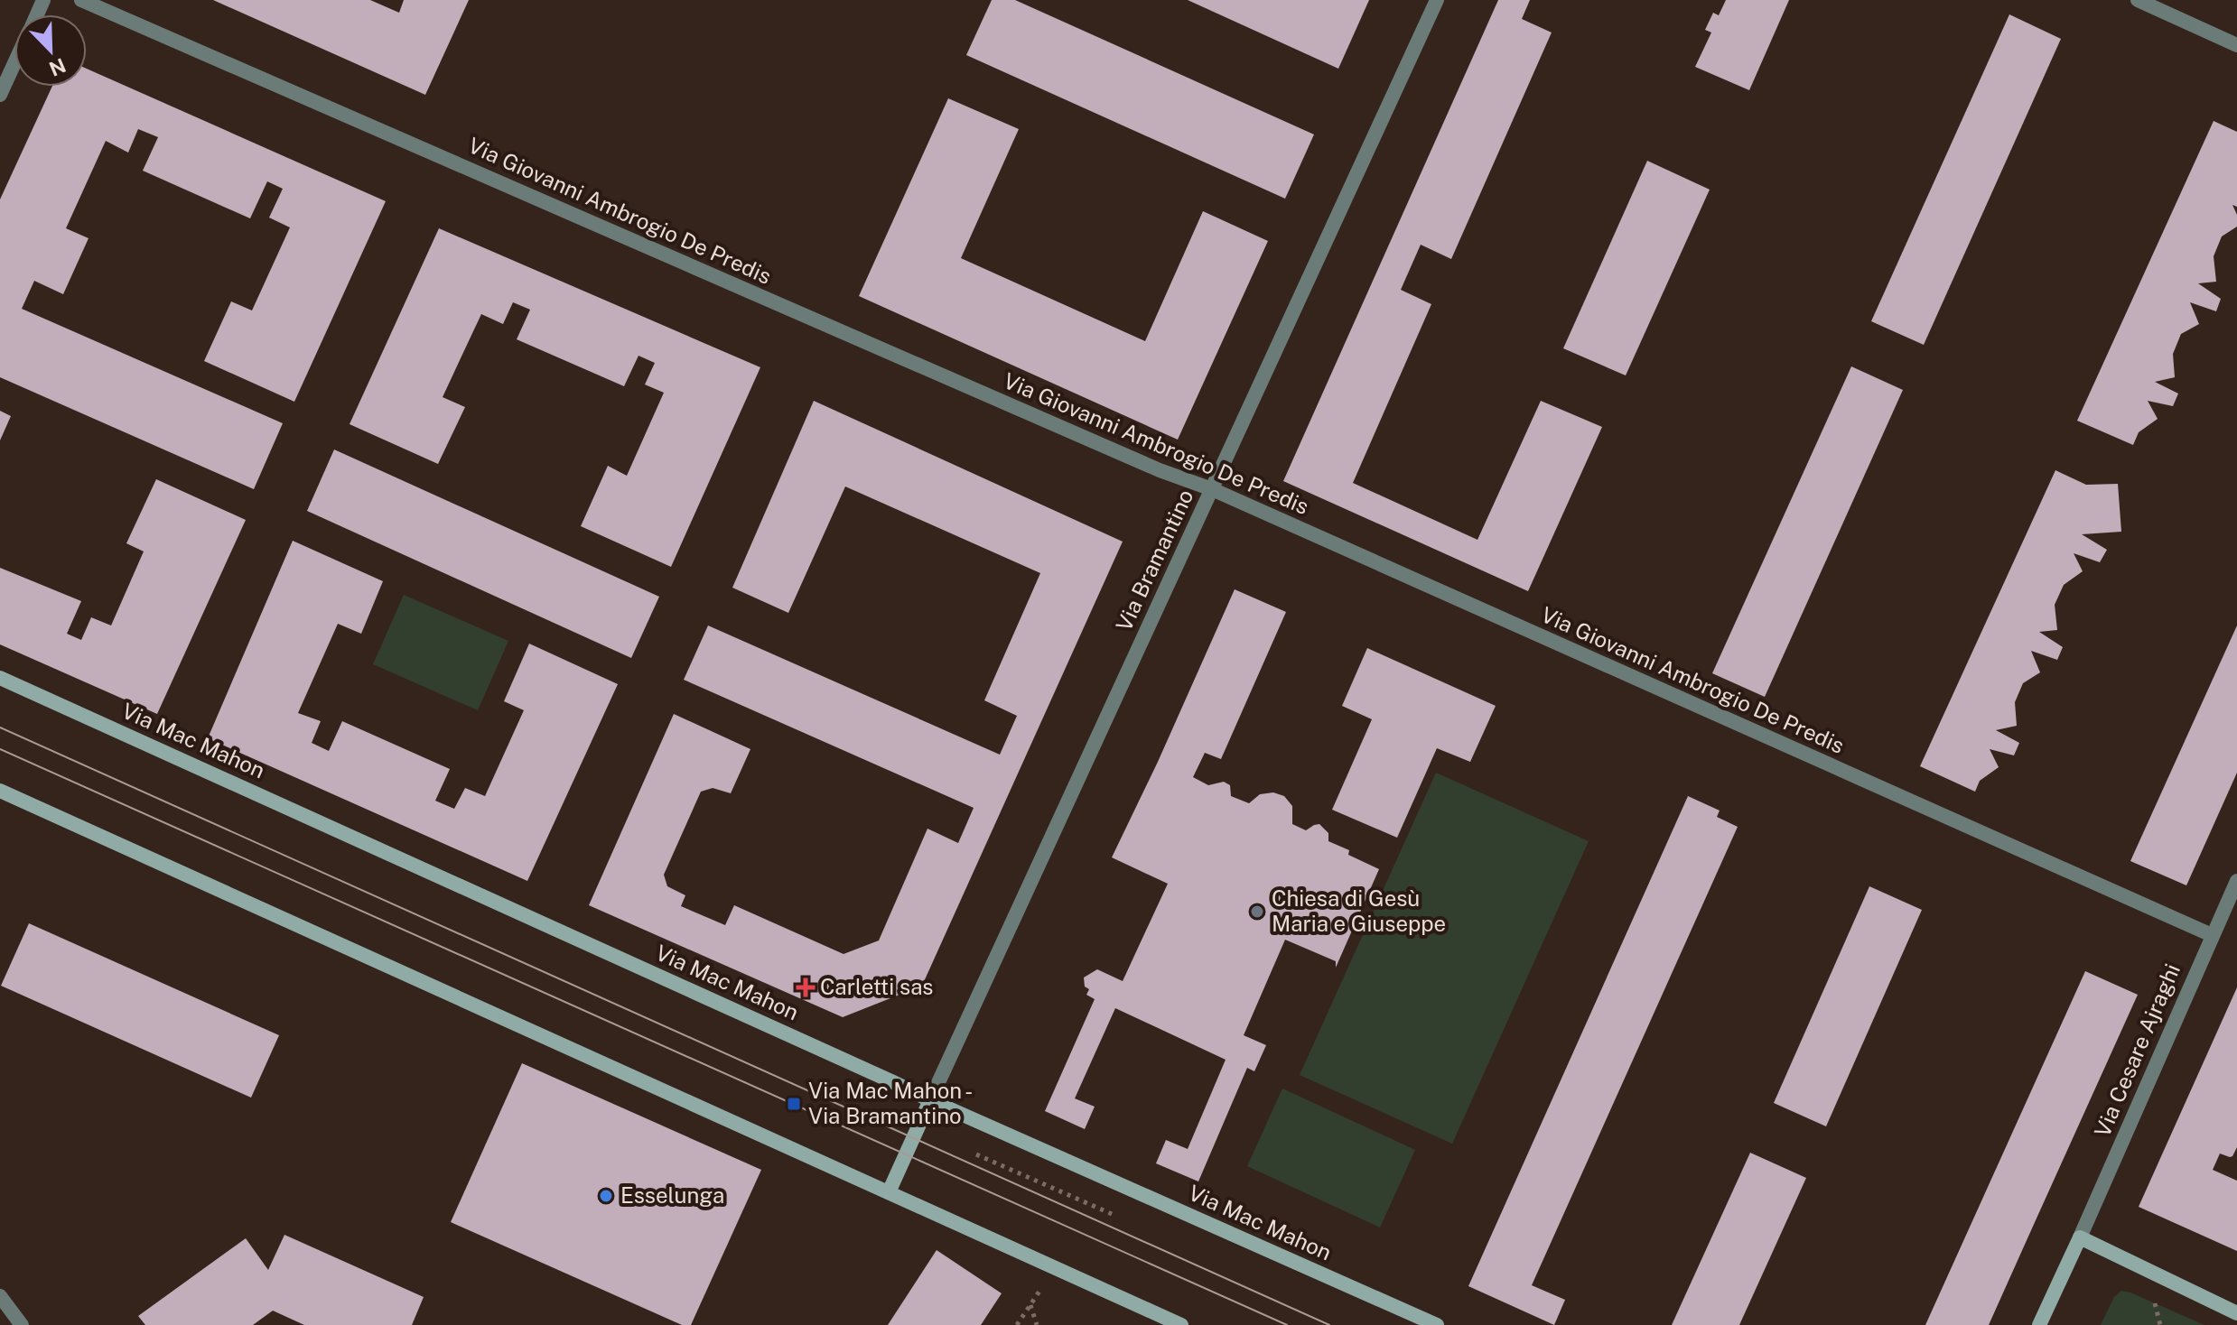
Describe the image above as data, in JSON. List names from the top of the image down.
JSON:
{
  "streets": {
    "main road": ["Via Mac Mahon"],
    "street": ["Via Giovanni Ambrogio De Predis", "Via Bramantino", "Via Cesare Ajraghi"]
  },
  "crossings": [
    ["Via Giovanni Ambrogio De Predis", "Via Bramantino"],
    ["Via Giovanni Ambrogio De Predis", "Via Cesare Ajraghi"],
    ["Via Bramantino", "Via Mac Mahon"]
  ],
  "places": {
    "other": ["Chiesa di Gesù Maria e Giuseppe", "Esselunga"],
    "health": ["Carletti sas"],
    "transit": ["Via Mac Mahon - Via Bramantino"]
  },
  "north": "bottom right"
}
